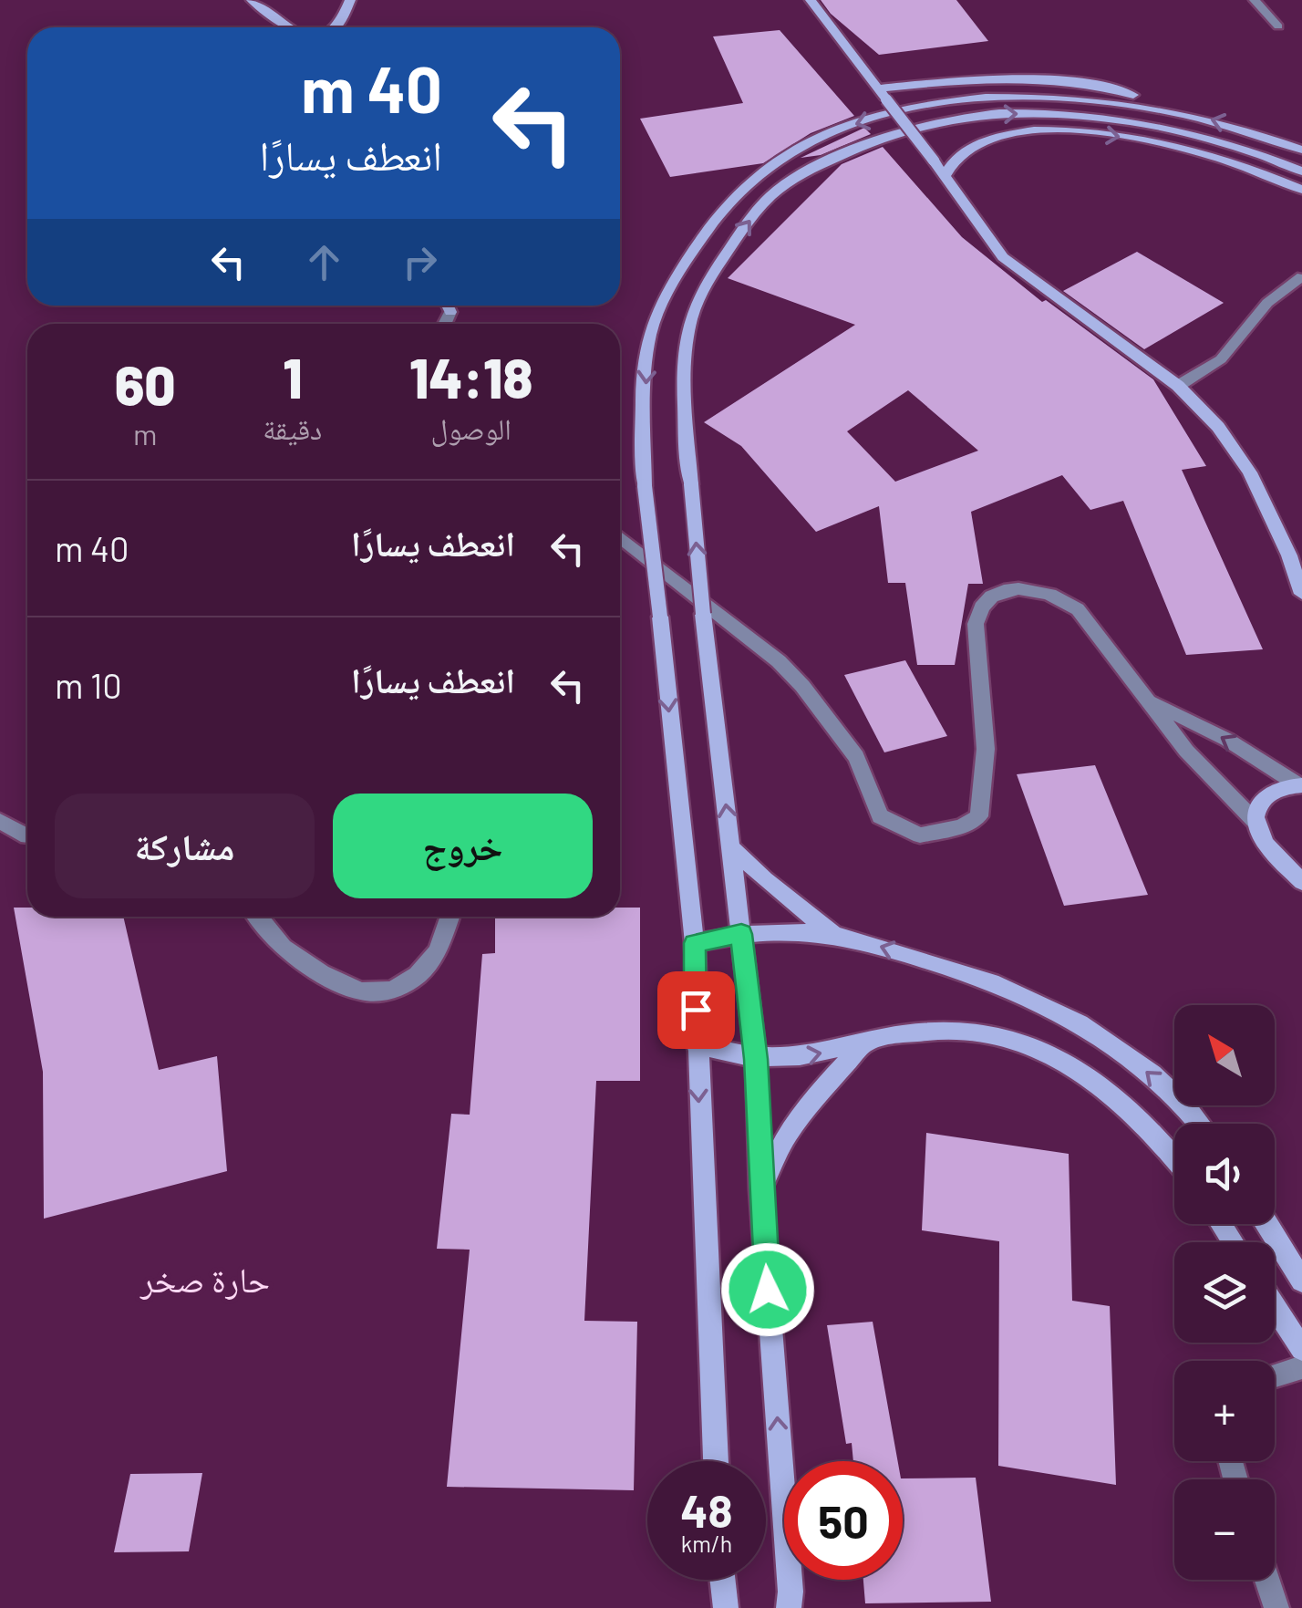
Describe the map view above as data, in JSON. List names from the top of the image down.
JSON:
{
  "districts": ["حارة صخر"],
  "north": "top left",
  "page": {
    "turn": ["40 m", "انعطف يسارًا"],
    "eta": [
      "14:18",
      "الوصول",
      "1",
      "دقيقة",
      "60",
      "m"
    ],
    "list": [
      {
        "name": "انعطف يسارًا",
        "value": "40 m"
      },
      {
        "name": "انعطف يسارًا",
        "value": "10 m"
      }
    ],
    "buttons": ["خروج", "مشاركة"],
    "map_buttons": ["+", "−"],
    "speed": "48 km/h",
    "limit": "50"
  }
}
